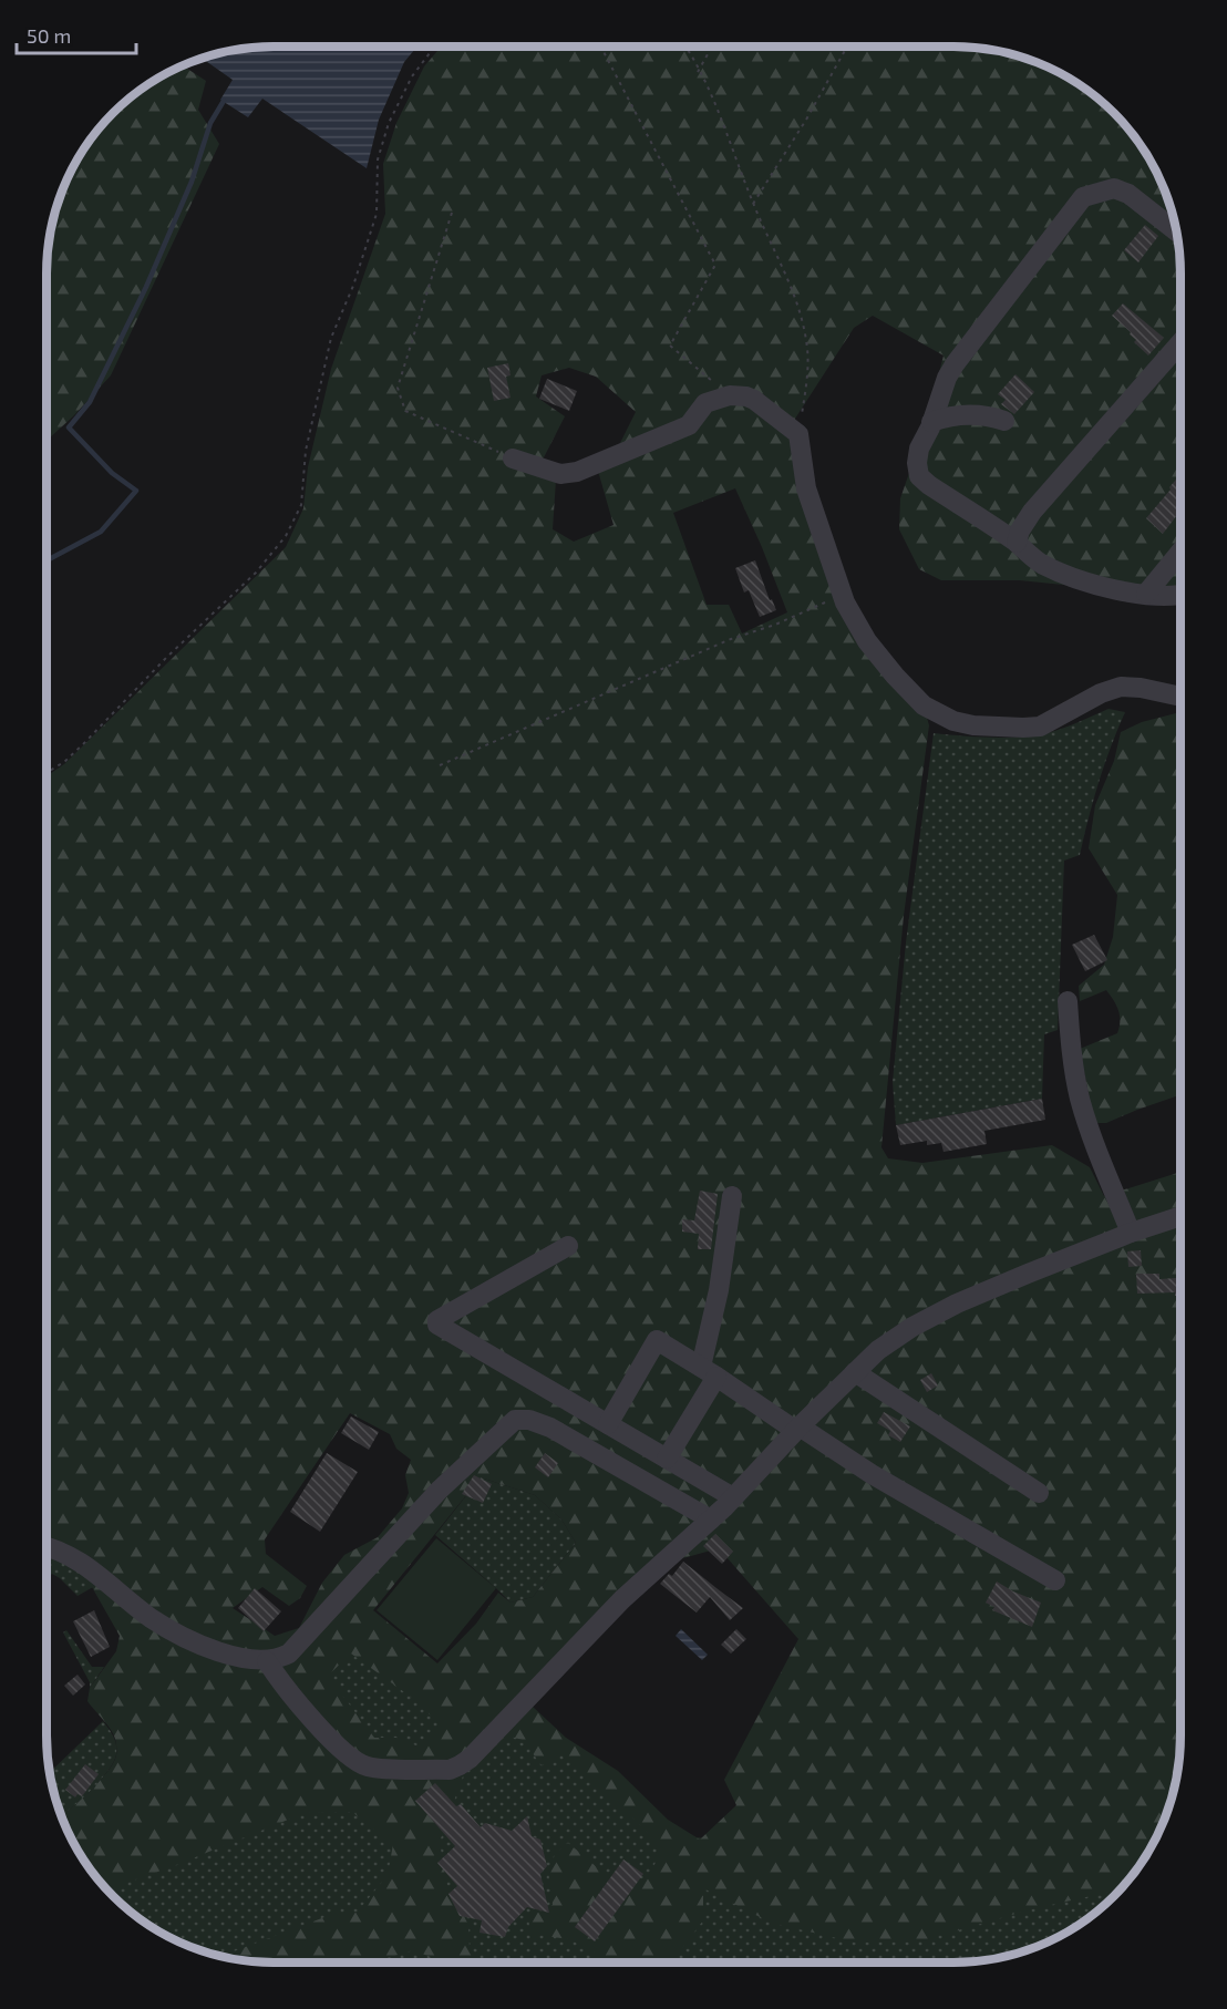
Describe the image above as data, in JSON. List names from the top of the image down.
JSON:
{
  "scale_bar": "50 m"
}
